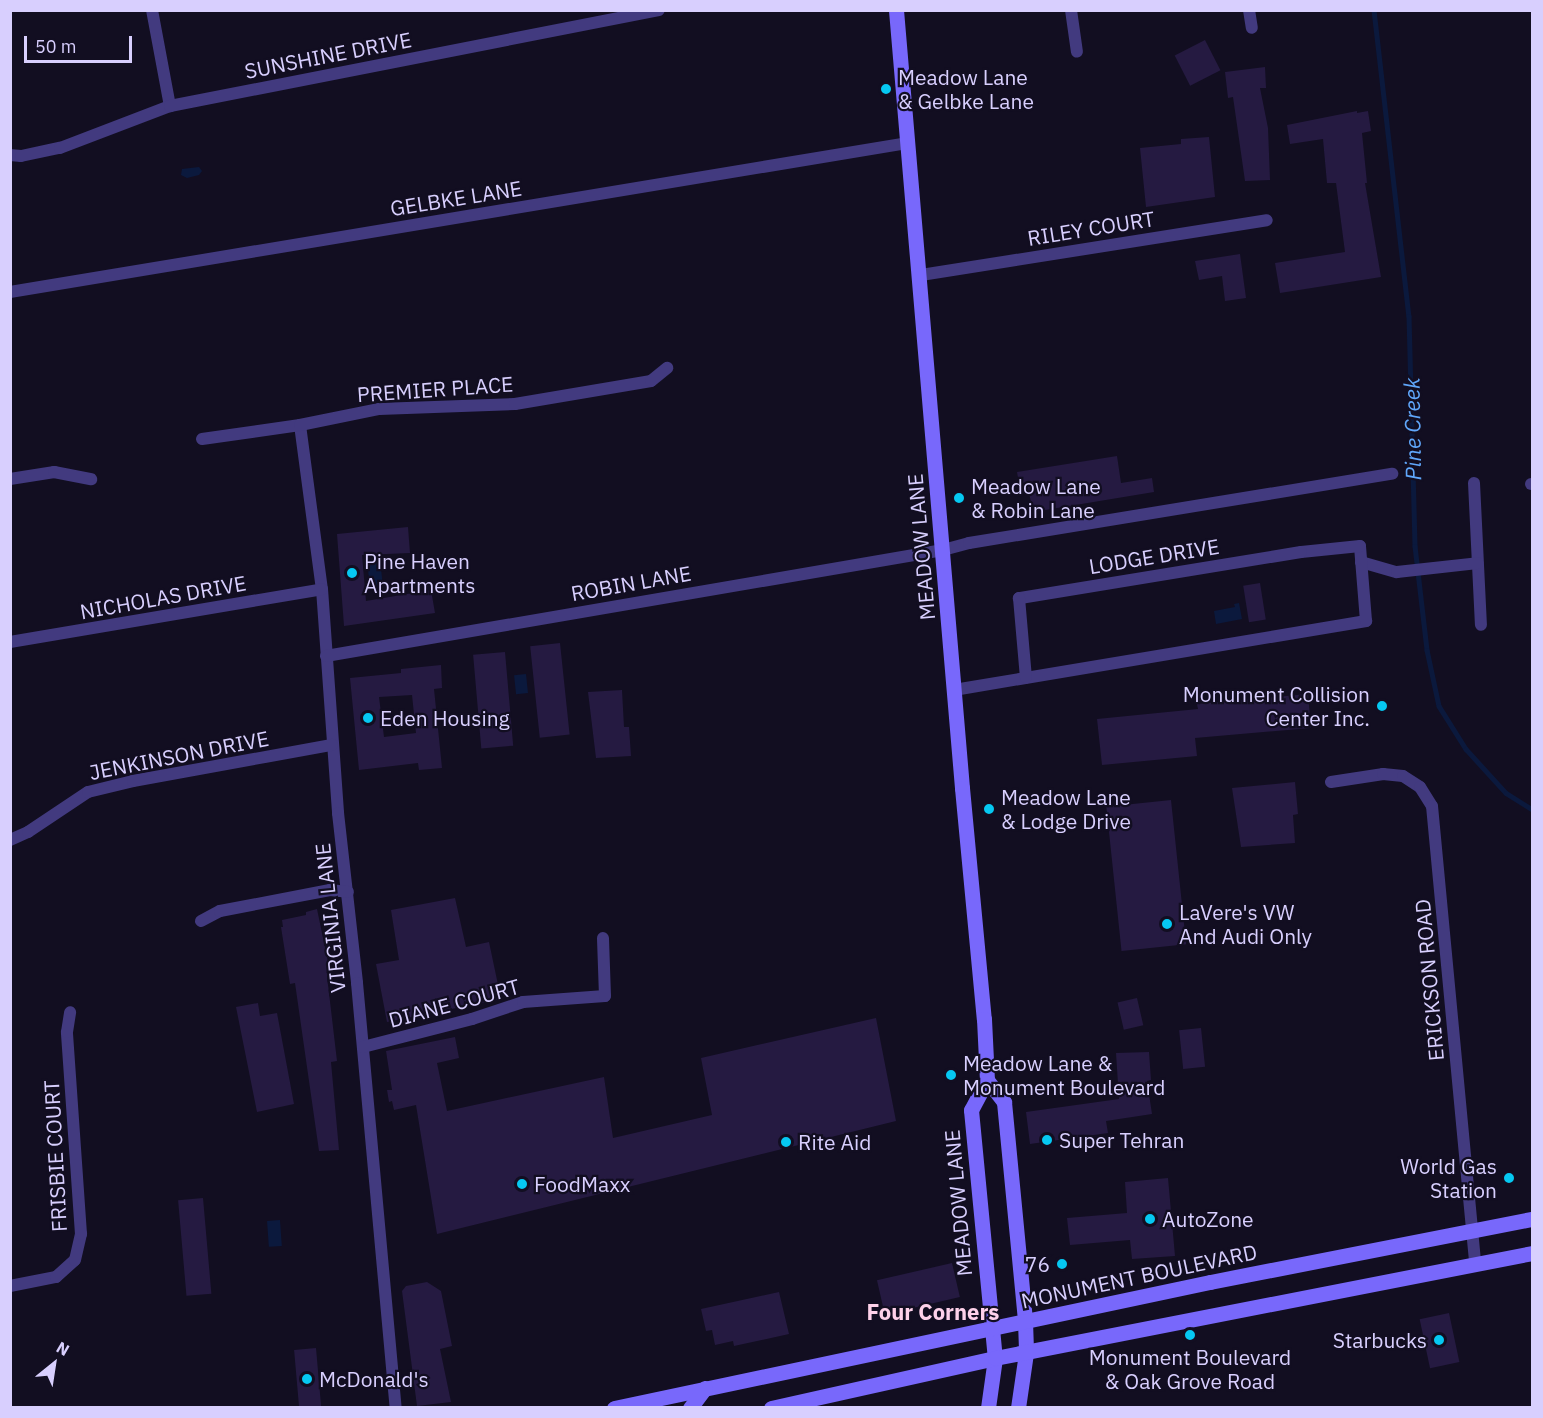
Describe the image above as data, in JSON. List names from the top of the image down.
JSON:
{
  "streets": {
    "main road": ["MEADOW LANE", "MONUMENT BOULEVARD"],
    "street": [
      "SUNSHINE DRIVE",
      "GELBKE LANE",
      "RILEY COURT",
      "PREMIER PLACE",
      "LODGE DRIVE",
      "ROBIN LANE",
      "NICHOLAS DRIVE",
      "JENKINSON DRIVE",
      "VIRGINIA LANE",
      "ERICKSON ROAD",
      "DIANE COURT",
      "FRISBIE COURT"
    ]
  },
  "crossings": [
    ["GELBKE LANE", "MEADOW LANE"],
    ["RILEY COURT", "MEADOW LANE"],
    ["PREMIER PLACE", "VIRGINIA LANE"],
    ["MEADOW LANE", "ROBIN LANE"],
    ["MEADOW LANE", "MONUMENT BOULEVARD"],
    ["ROBIN LANE", "VIRGINIA LANE"],
    ["NICHOLAS DRIVE", "VIRGINIA LANE"],
    ["JENKINSON DRIVE", "VIRGINIA LANE"],
    ["VIRGINIA LANE", "DIANE COURT"],
    ["ERICKSON ROAD", "MONUMENT BOULEVARD"]
  ],
  "districts": ["Four Corners"],
  "water": ["Pine Creek"],
  "places": [
    "Meadow Lane & Gelbke Lane",
    "Meadow Lane & Robin Lane",
    "Pine Haven Apartments",
    "Monument Collision Center Inc.",
    "Eden Housing",
    "Meadow Lane & Lodge Drive",
    "LaVere's VW And Audi Only",
    "Meadow Lane & Monument Boulevard",
    "Super Tehran",
    "Rite Aid",
    "World Gas Station",
    "FoodMaxx",
    "AutoZone",
    "76",
    "Monument Boulevard & Oak Grove Road",
    "Starbucks",
    "McDonald's"
  ],
  "scale_bar": "50 m",
  "north": "top right"
}
